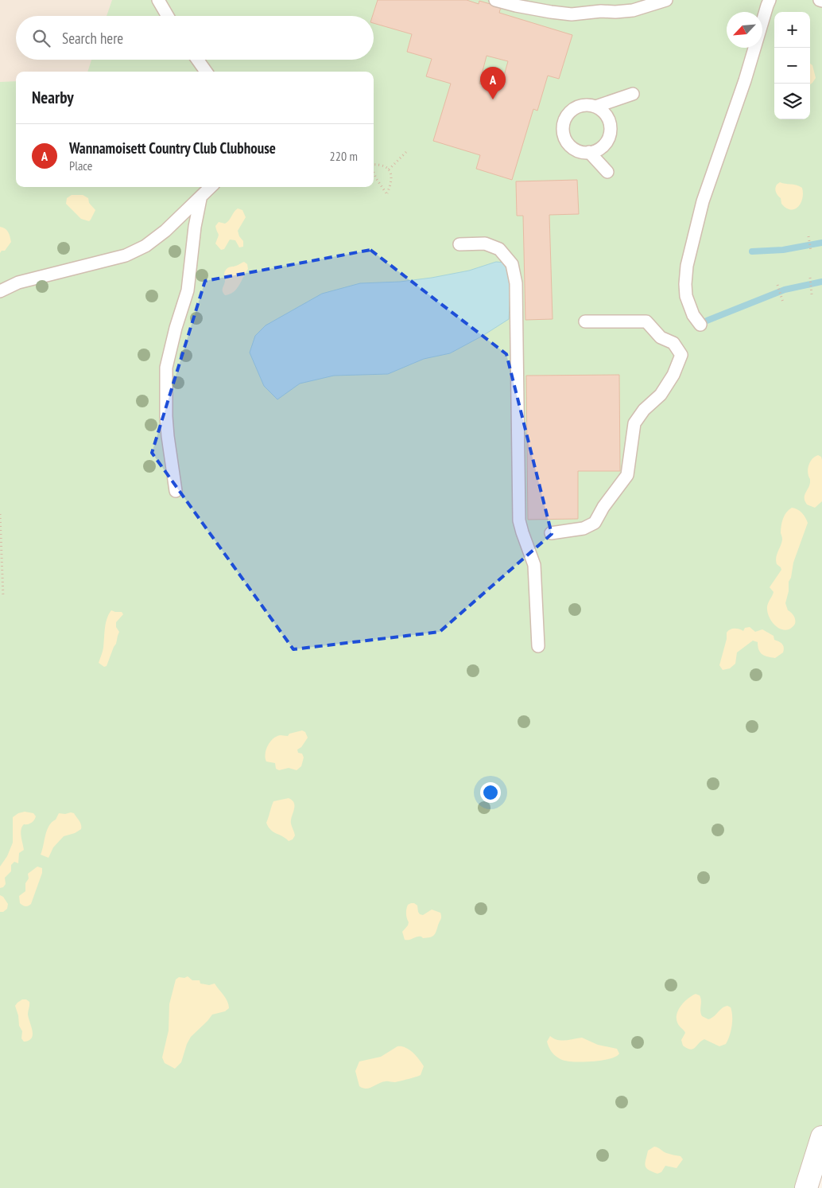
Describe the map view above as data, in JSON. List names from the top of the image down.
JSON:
{
  "north": "bottom left",
  "page": {
    "map_buttons": ["+", "−"],
    "search": "Search here",
    "pins": "A",
    "heading": "Nearby",
    "list": [
      {
        "mark": "A",
        "name": "Wannamoisett Country Club Clubhouse",
        "note": "Place",
        "value": "220 m"
      }
    ]
  }
}
